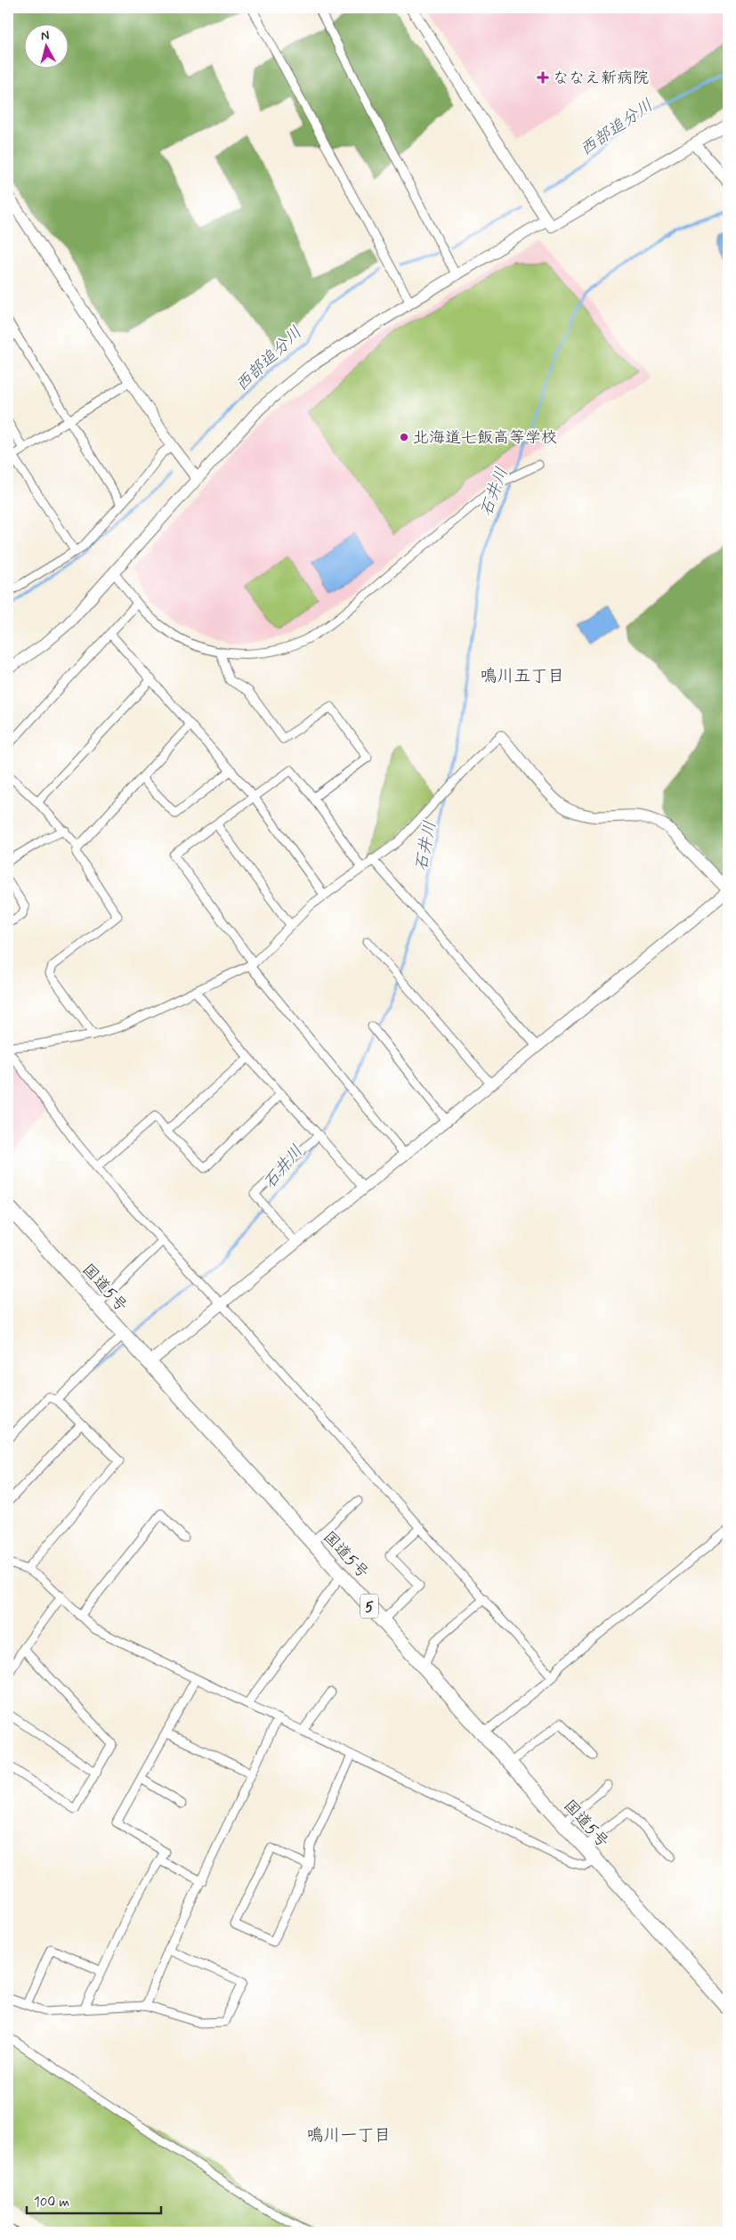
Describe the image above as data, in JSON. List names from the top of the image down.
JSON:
{
  "streets": {
    "highway": ["国道5号", "5"]
  },
  "districts": ["鳴川五丁目", "鳴川一丁目"],
  "water": ["西部追分川", "石井川"],
  "places": {
    "health": ["ななえ新病院"],
    "other": ["北海道七飯高等学校"]
  },
  "scale_bar": "100 m",
  "north": "top"
}
